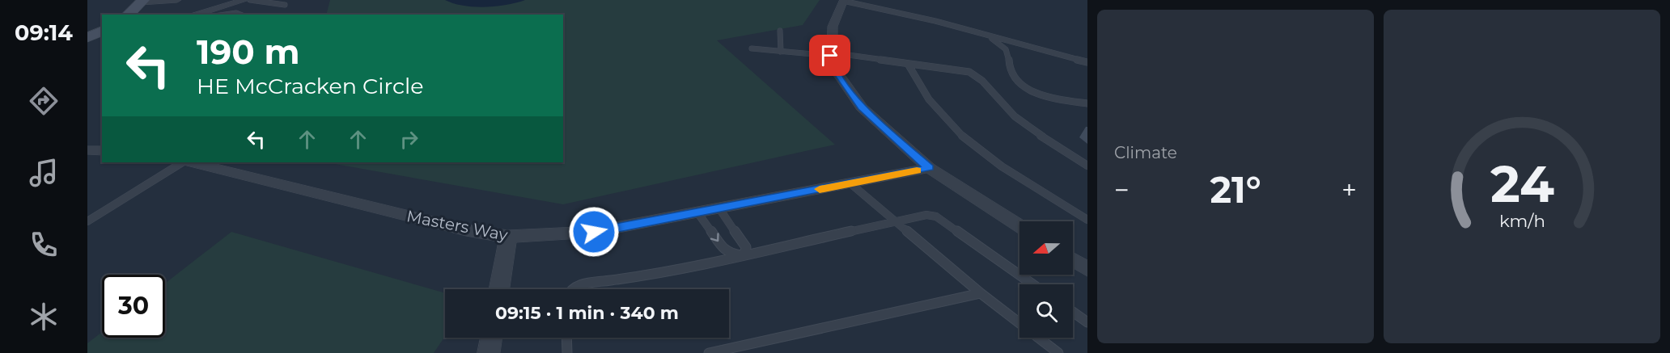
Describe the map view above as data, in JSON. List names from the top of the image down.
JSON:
{
  "streets": {
    "street": ["Masters Way"]
  },
  "north": "left",
  "page": {
    "tabs": "09:14",
    "tile": "Climate",
    "turn": ["190 m", "HE McCracken Circle"],
    "heat": ["−", "21°", "+"],
    "limit": "30",
    "trip": "09:15 · 1 min · 340 m",
    "gauge": ["24", "km/h"]
  }
}
